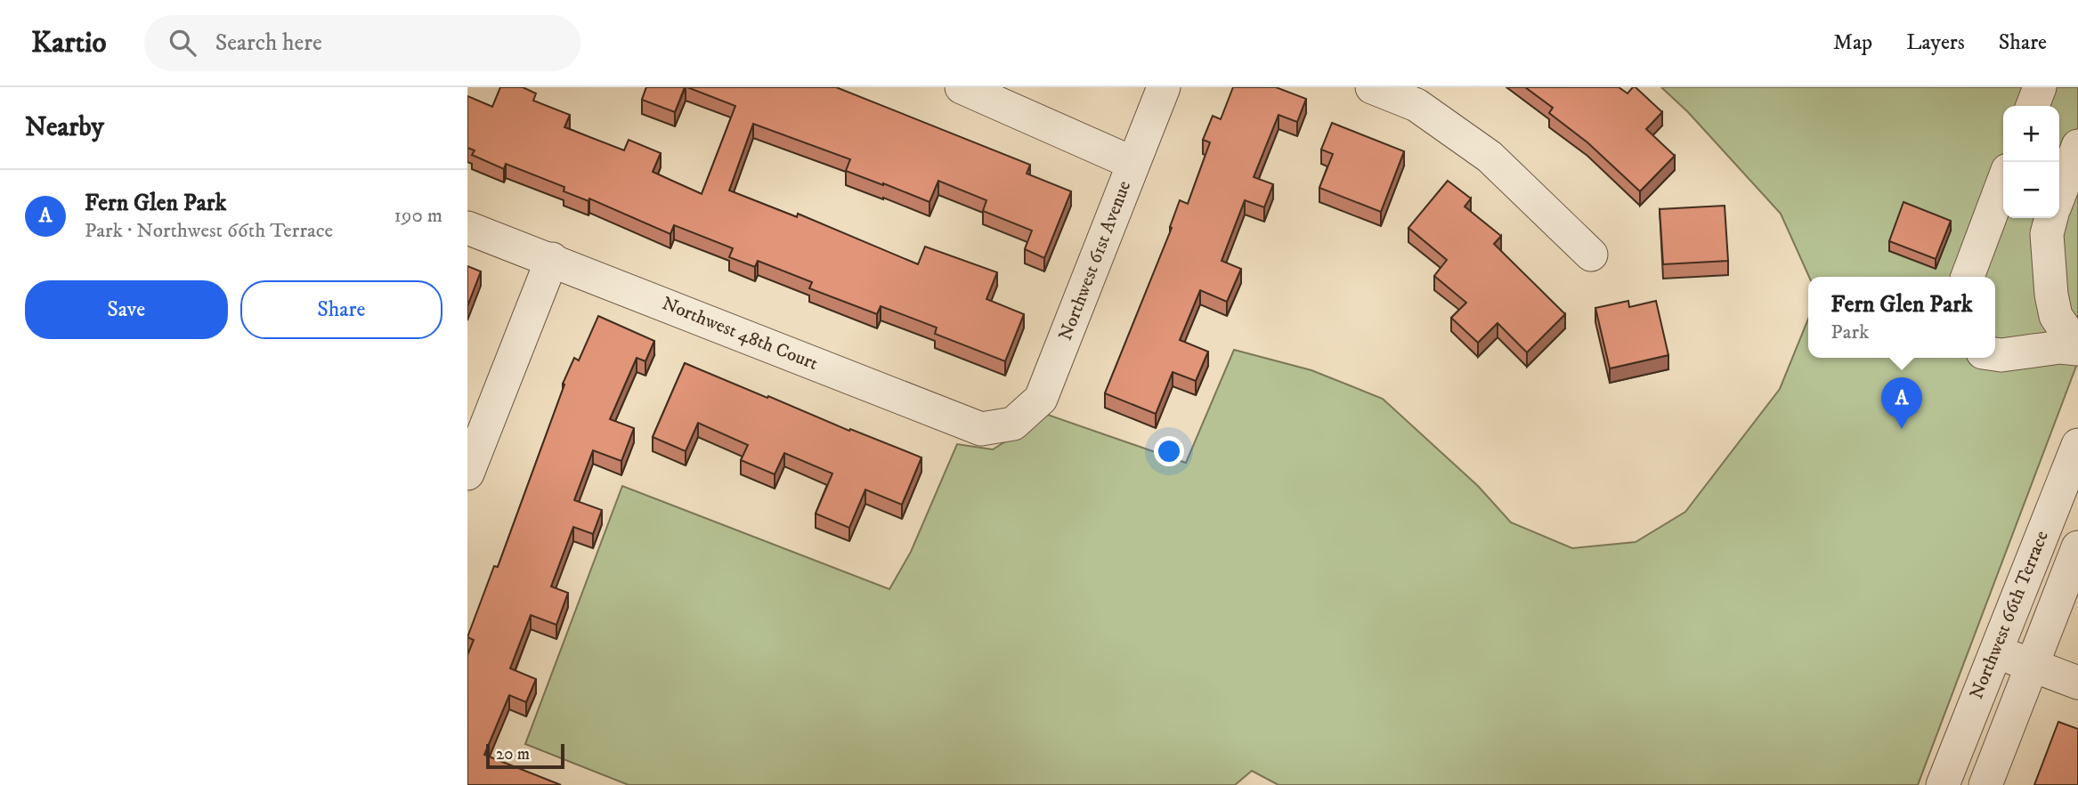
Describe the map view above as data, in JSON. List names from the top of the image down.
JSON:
{
  "streets": {
    "street": ["Northwest 61st Avenue", "Northwest 48th Court", "Northwest 66th Terrace"]
  },
  "crossings": [
    ["Northwest 61st Avenue", "Northwest 48th Court"]
  ],
  "scale_bar": "20 m",
  "page": {
    "header": "Kartio",
    "search": "Search here",
    "nav": ["Map", "Layers", "Share"],
    "heading": "Nearby",
    "map_buttons": ["+", "−"],
    "list": [
      {
        "mark": "A",
        "name": "Fern Glen Park",
        "note": "Park · Northwest 66th Terrace",
        "value": "190 m"
      }
    ],
    "buttons": ["Save", "Share"],
    "popup": ["Fern Glen Park", "Park"],
    "pins": "A",
    "scale": "20 m"
  }
}
